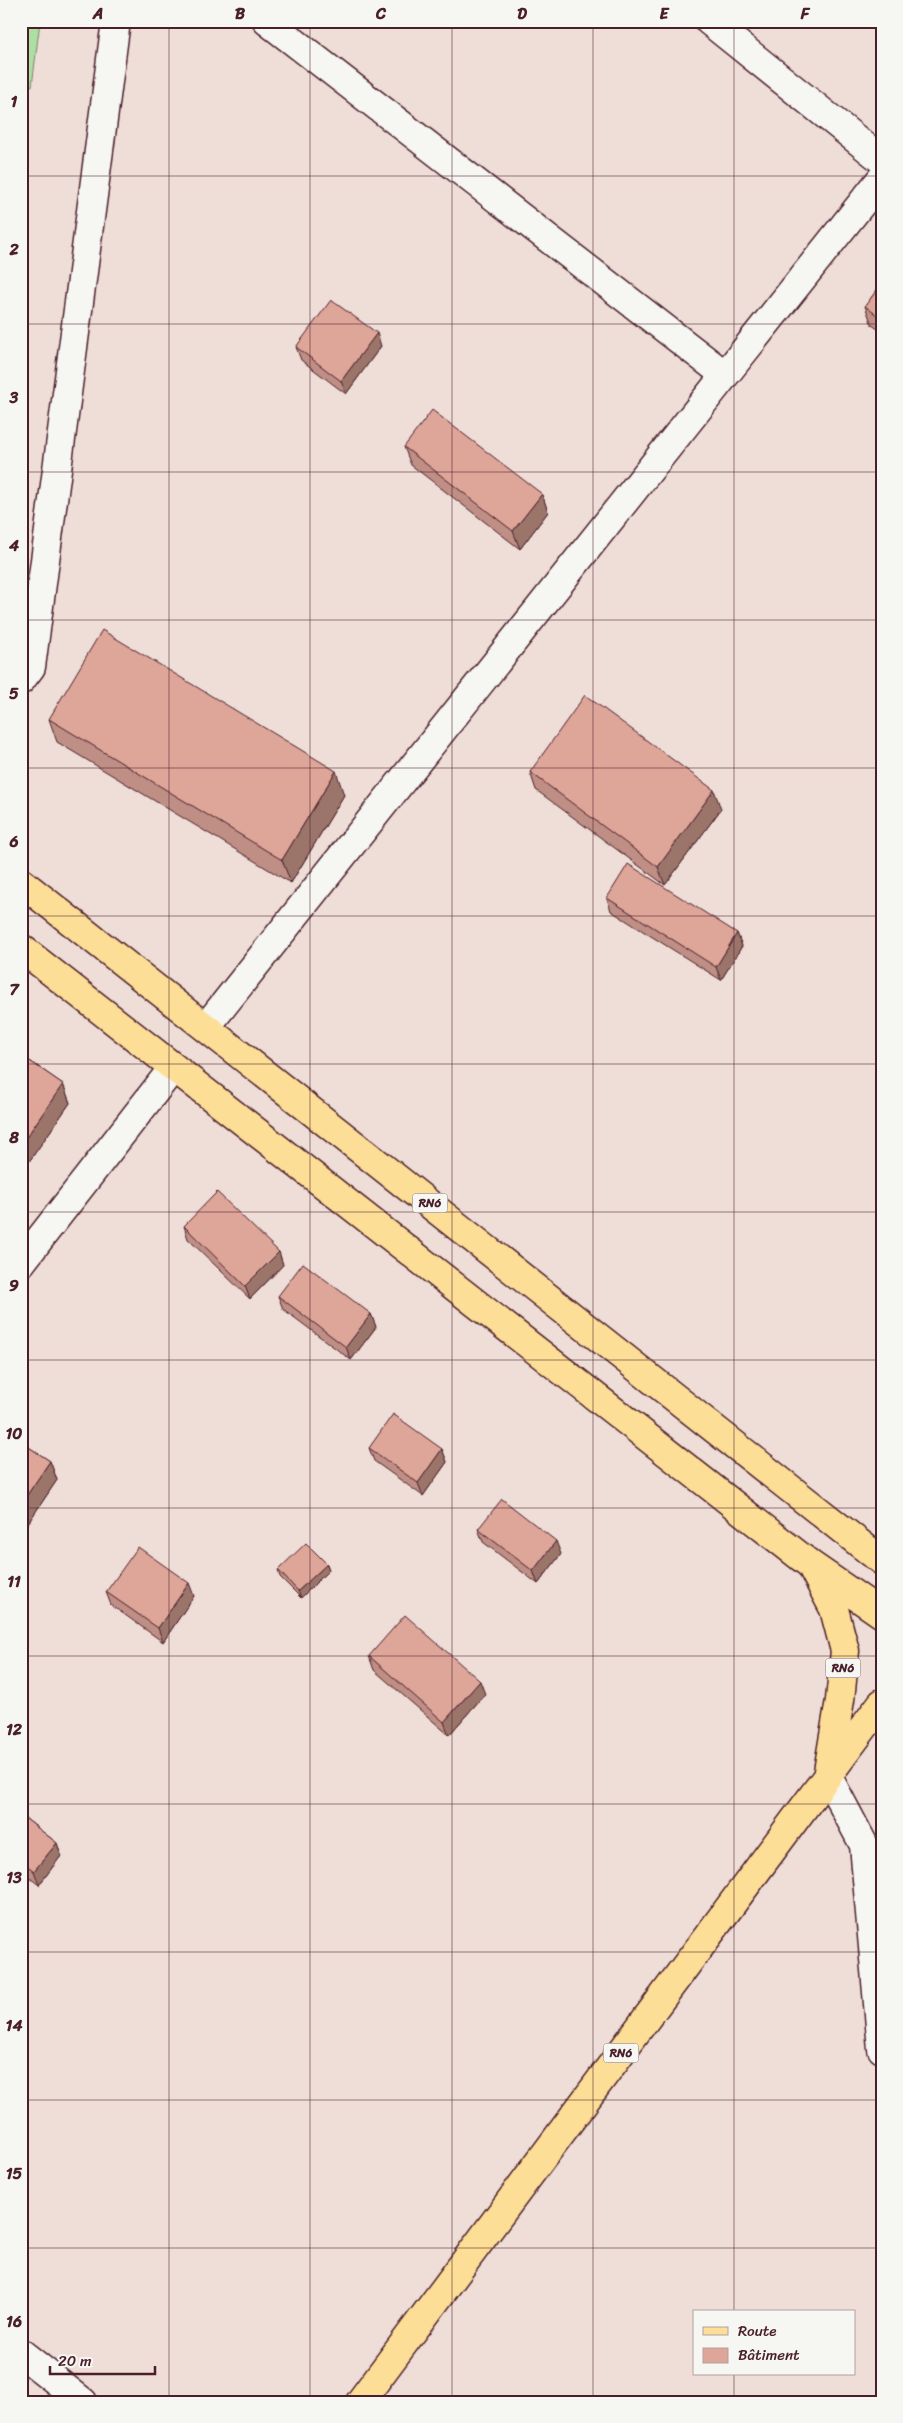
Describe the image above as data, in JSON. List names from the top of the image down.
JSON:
{
  "streets": {
    "main road": ["RN6"]
  },
  "legend": ["Route", "Bâtiment"],
  "scale_bar": "20 m",
  "grid": {
    "columns": [
      "A",
      "B",
      "C",
      "D",
      "E",
      "F"
    ],
    "rows": [
      "1",
      "2",
      "3",
      "4",
      "5",
      "6",
      "7",
      "8",
      "9",
      "10",
      "11",
      "12",
      "13",
      "14",
      "15",
      "16"
    ]
  }
}
